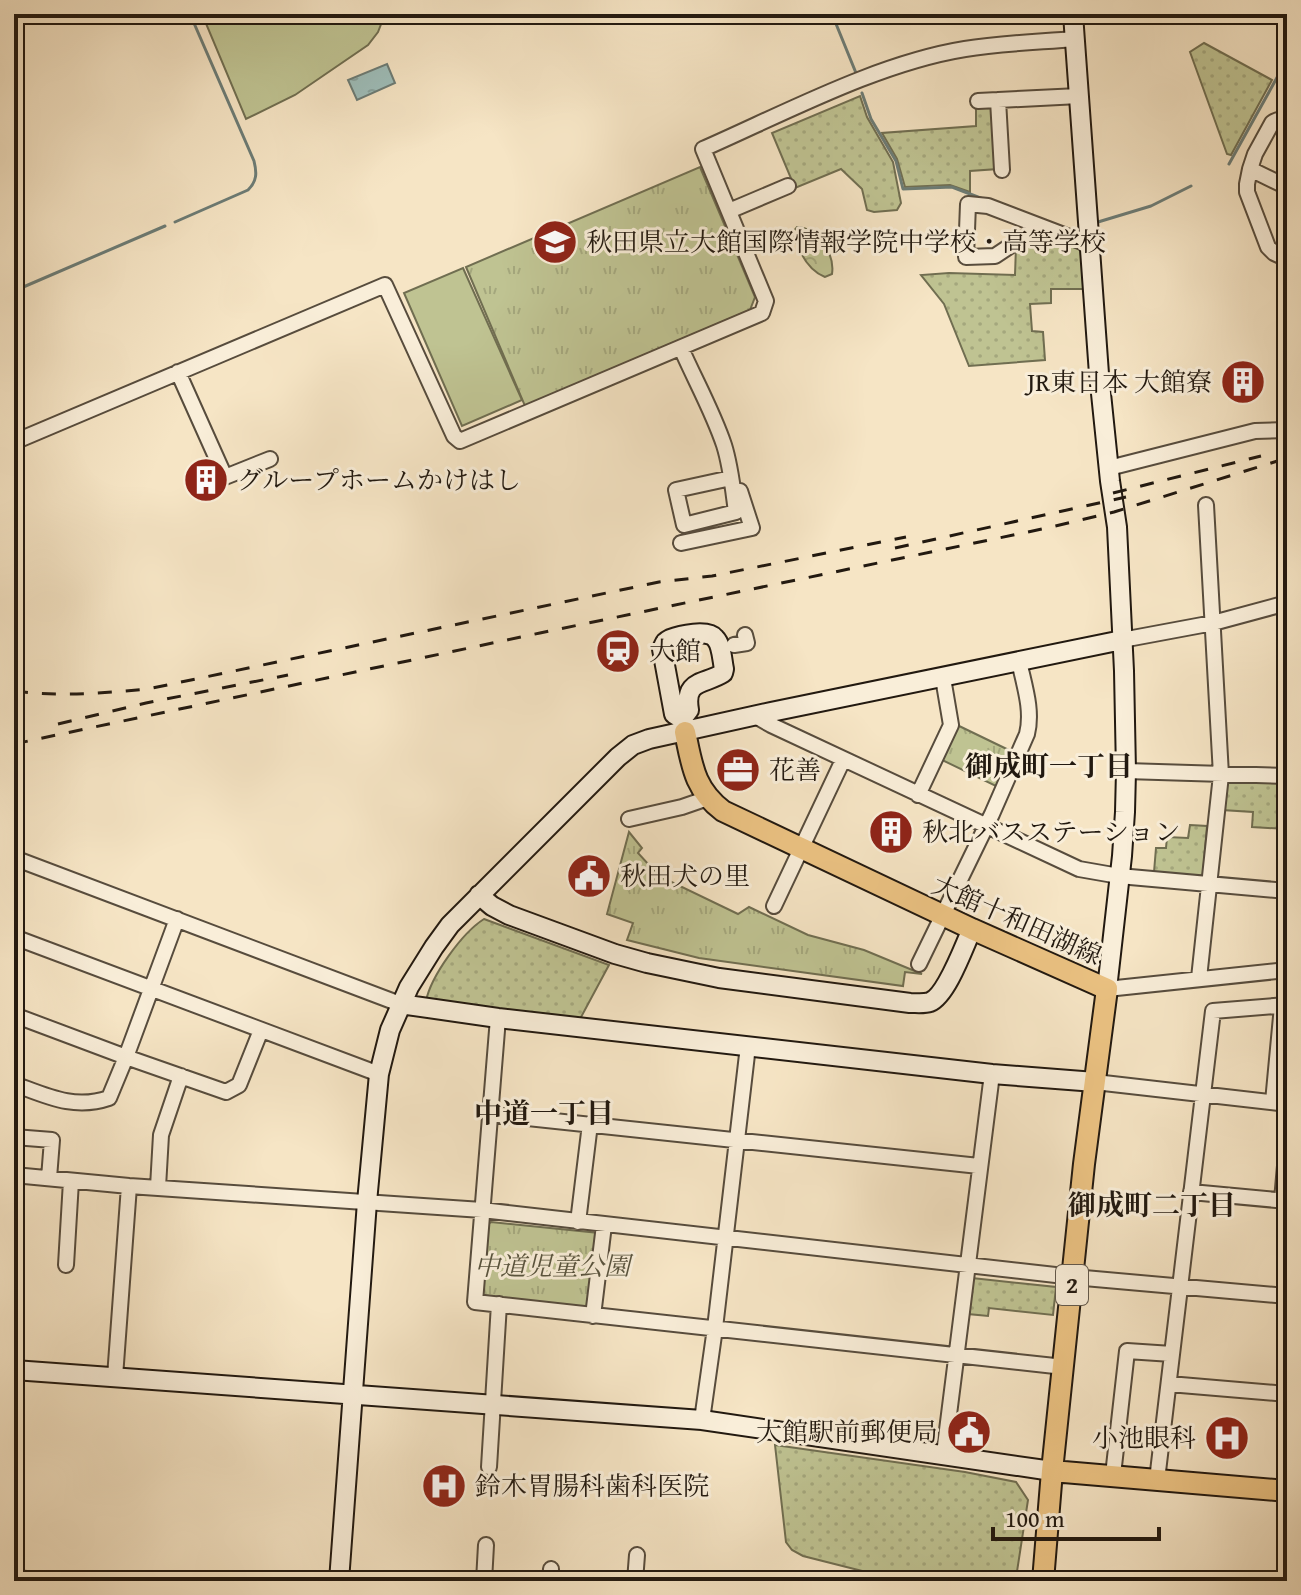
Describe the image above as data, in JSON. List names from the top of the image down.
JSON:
{
  "streets": {
    "main road": ["大館十和田湖線", "2"]
  },
  "districts": ["御成町一丁目", "中道一丁目", "御成町二丁目"],
  "parks": ["中道児童公園"],
  "places": {
    "school or university": ["秋田県立大館国際情報学院中学校・高等学校"],
    "building": ["JR東日本 大館寮", "グループホームかけはし", "秋北バスステーション"],
    "station": ["大館"],
    "office": ["花善"],
    "public building": ["秋田犬の里", "大館駅前郵便局"],
    "hospital": ["小池眼科", "鈴木胃腸科歯科医院"]
  },
  "scale_bar": "100 m"
}
